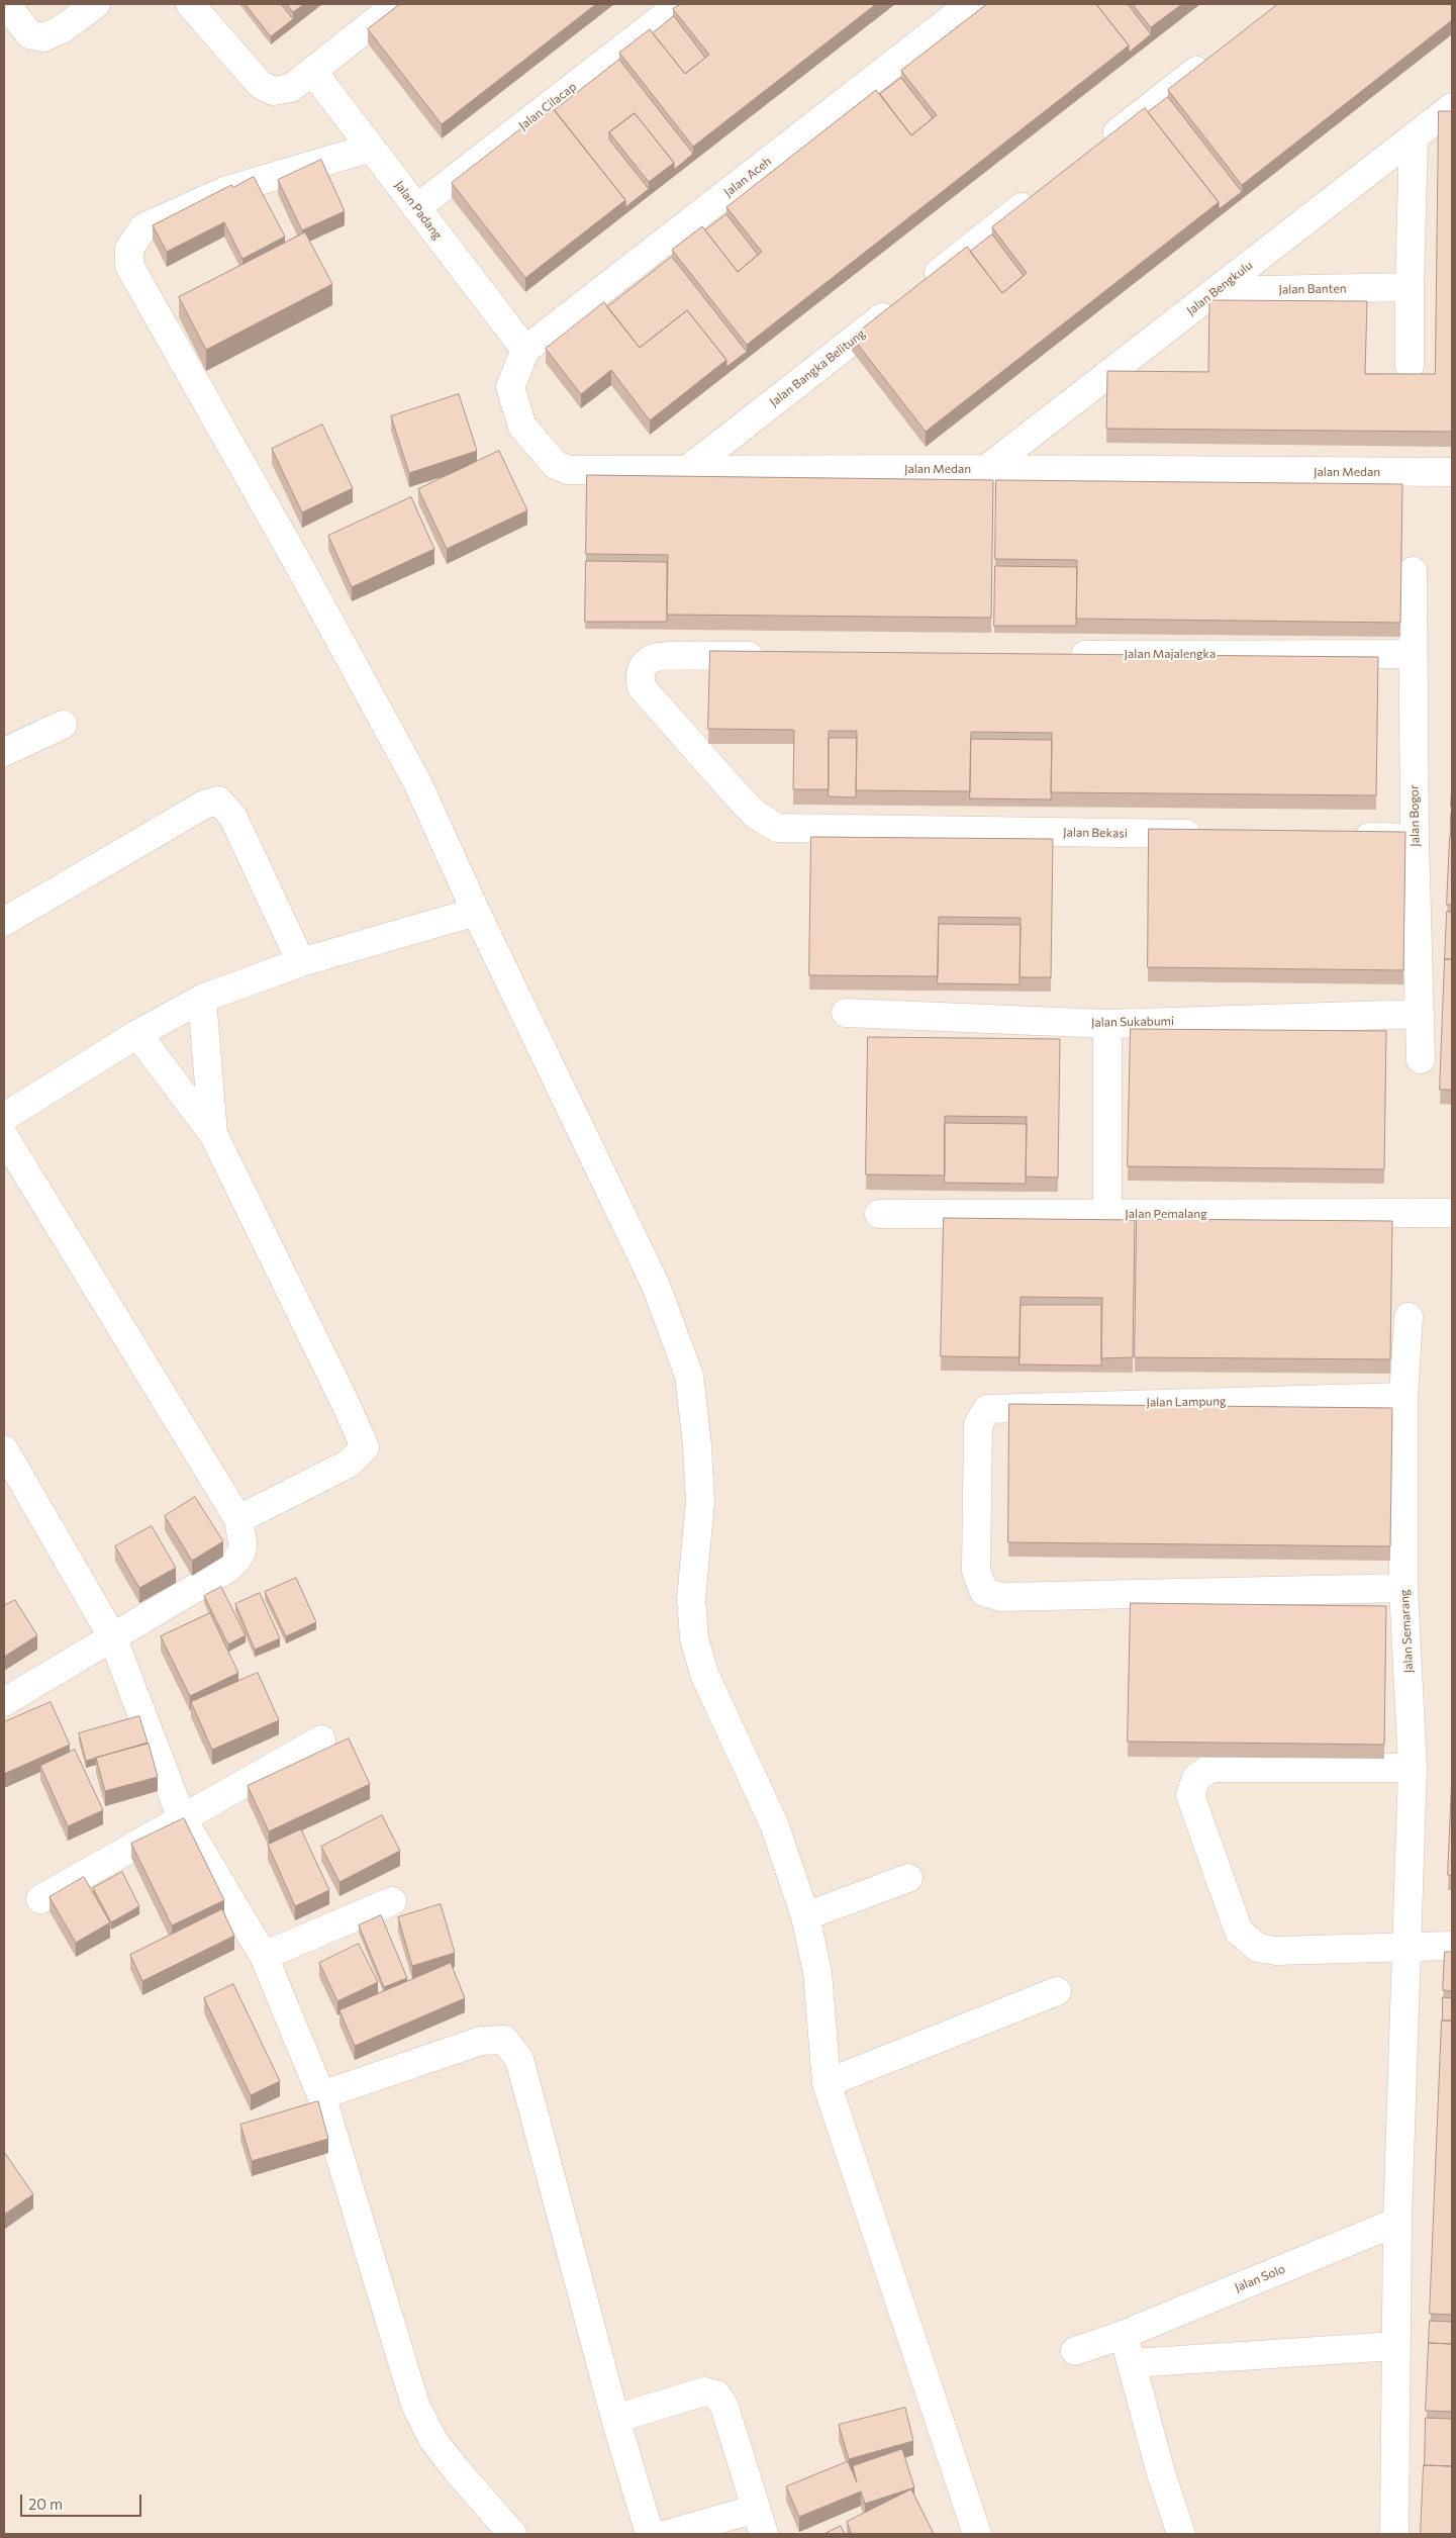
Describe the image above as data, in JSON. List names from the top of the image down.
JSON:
{
  "streets": {
    "street": [
      "Jalan Cilacap",
      "Jalan Aceh",
      "Jalan Padang",
      "Jalan Bengkulu",
      "Jalan Banten",
      "Jalan Bangka Belitung",
      "Jalan Medan",
      "Jalan Majalengka",
      "Jalan Bogor",
      "Jalan Bekasi",
      "Jalan Sukabumi",
      "Jalan Pemalang",
      "Jalan Lampung",
      "Jalan Semarang",
      "Jalan Solo"
    ]
  },
  "crossings": [
    ["Jalan Cilacap", "Jalan Padang"],
    ["Jalan Aceh", "Jalan Padang"],
    ["Jalan Aceh", "Jalan Medan"],
    ["Jalan Padang", "Jalan Medan"],
    ["Jalan Bengkulu", "Jalan Banten"],
    ["Jalan Bengkulu", "Jalan Medan"],
    ["Jalan Bangka Belitung", "Jalan Medan"],
    ["Jalan Majalengka", "Jalan Bogor"],
    ["Jalan Bogor", "Jalan Sukabumi"],
    ["Jalan Lampung", "Jalan Semarang"],
    ["Jalan Semarang", "Jalan Solo"]
  ],
  "scale_bar": "20 m"
}
